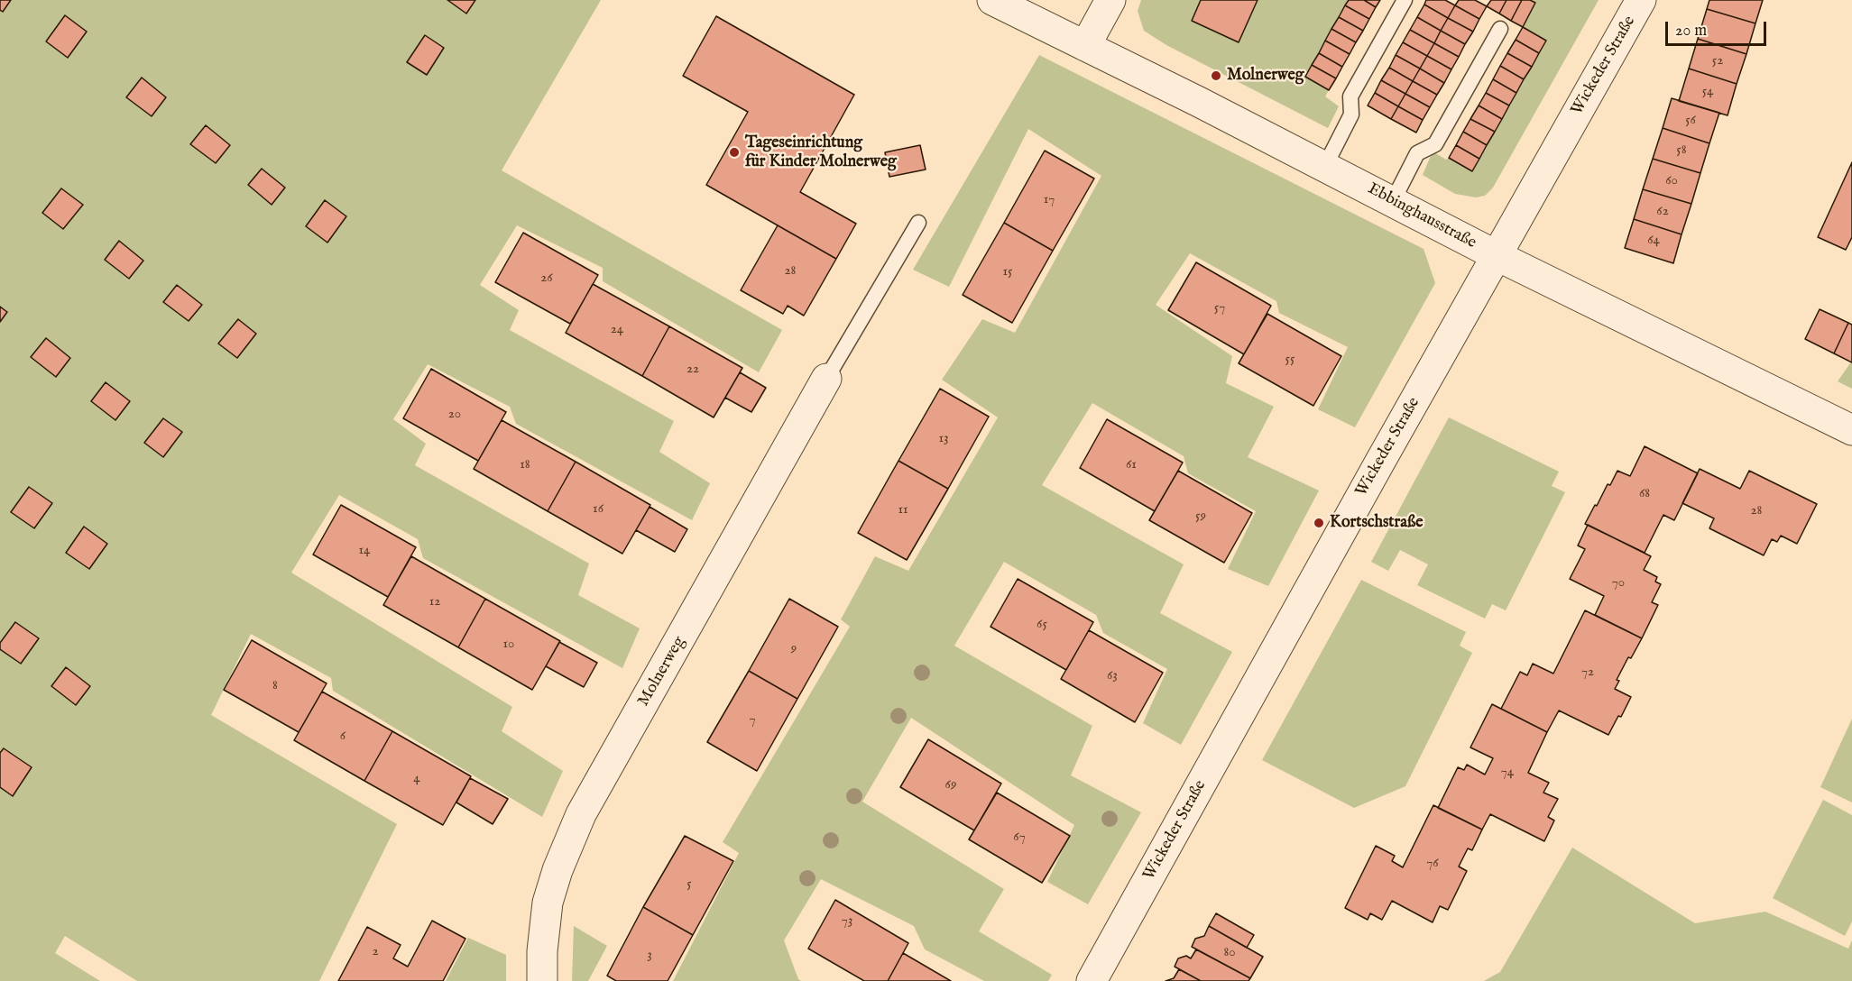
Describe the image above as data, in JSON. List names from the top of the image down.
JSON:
{
  "streets": {
    "street": ["Wickeder Straße", "Ebbinghausstraße", "Molnerweg"]
  },
  "crossings": [
    ["Wickeder Straße", "Ebbinghausstraße"]
  ],
  "places": ["Molnerweg", "Tageseinrichtung für Kinder Molnerweg", "Kortschstraße"],
  "house_numbers": [
    "52",
    "54",
    "56",
    "58",
    "60",
    "17",
    "62",
    "64",
    "28",
    "15",
    "26",
    "57",
    "24",
    "55",
    "22",
    "20",
    "13",
    "18",
    "61",
    "68",
    "16",
    "11",
    "28",
    "59",
    "14",
    "70",
    "12",
    "65",
    "10",
    "9",
    "72",
    "63",
    "8",
    "7",
    "6",
    "74",
    "4",
    "69",
    "67",
    "76",
    "5",
    "73",
    "2",
    "80",
    "3"
  ],
  "scale_bar": "20 m"
}
